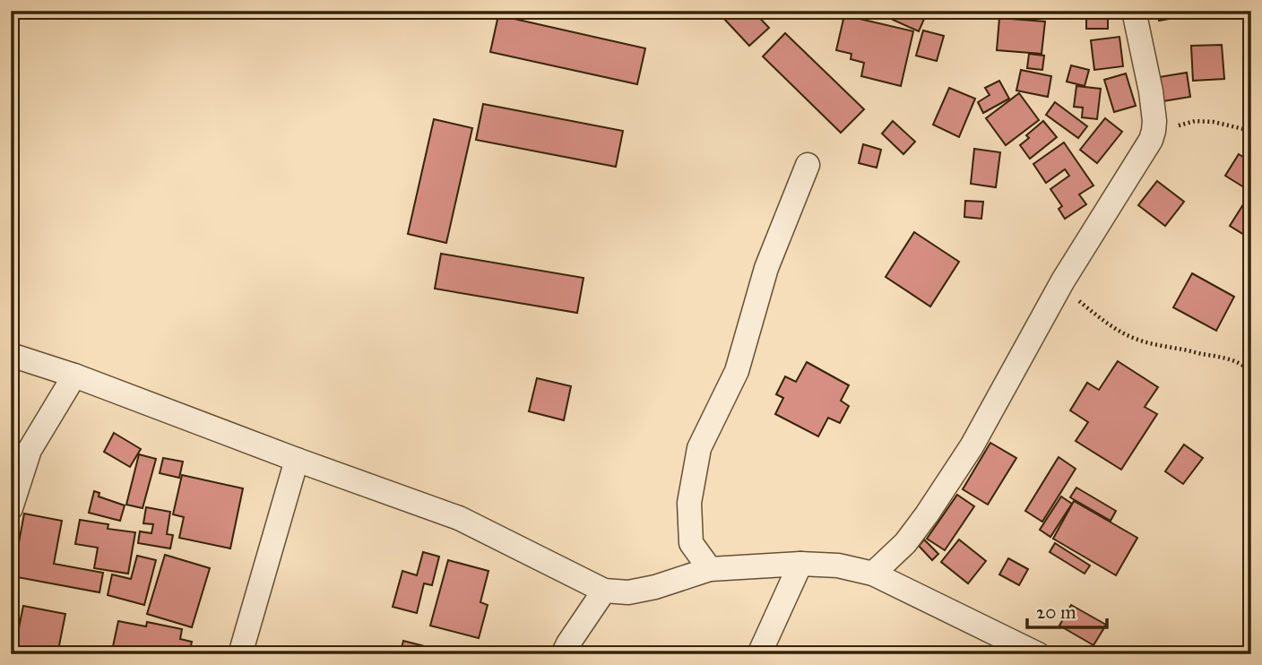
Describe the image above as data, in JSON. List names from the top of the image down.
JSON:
{
  "scale_bar": "20 m"
}
